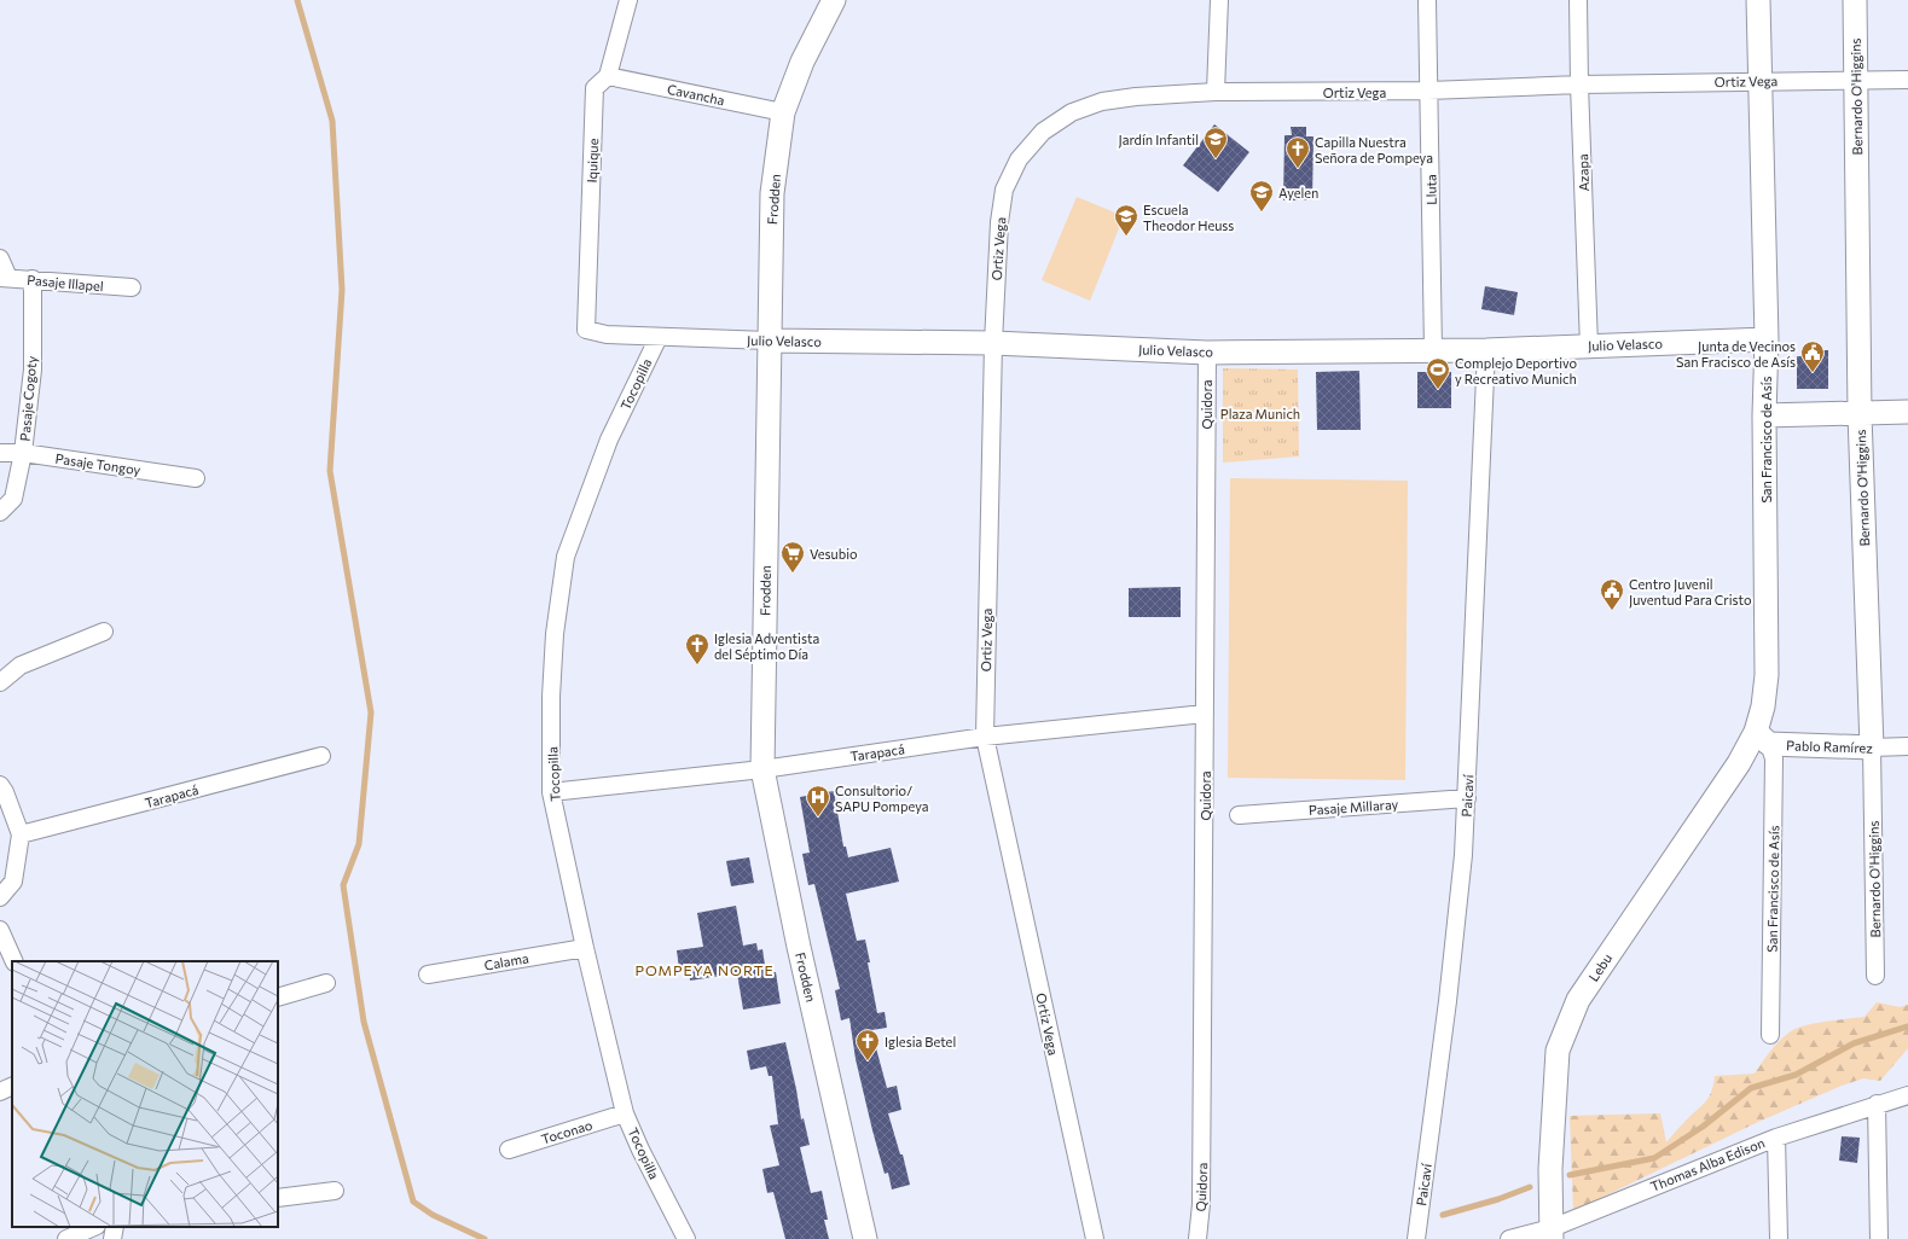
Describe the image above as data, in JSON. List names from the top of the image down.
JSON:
{
  "streets": {
    "main road": [
      "Bernardo O'Higgins",
      "Frodden",
      "Julio Velasco",
      "San Francisco de Asís",
      "Pablo Ramírez",
      "Lebu"
    ],
    "street": [
      "Ortiz Vega",
      "Cavancha",
      "Iquique",
      "Azapa",
      "Lluta",
      "Pasaje Illapel",
      "Tocopilla",
      "Pasaje Cogoty",
      "Quidora",
      "Pasaje Tongoy",
      "Tarapacá",
      "Paicaví",
      "Pasaje Millaray",
      "Calama",
      "Toconao",
      "Thomas Alba Edison"
    ]
  },
  "crossings": [
    ["Ortiz Vega", "Bernardo O'Higgins"],
    ["Ortiz Vega", "Azapa"],
    ["Ortiz Vega", "Lluta"],
    ["Ortiz Vega", "Julio Velasco"],
    ["Ortiz Vega", "San Francisco de Asís"],
    ["Ortiz Vega", "Tarapacá"],
    ["Cavancha", "Iquique"],
    ["Cavancha", "Frodden"],
    ["Bernardo O'Higgins", "Pablo Ramírez"],
    ["Iquique", "Julio Velasco"],
    ["Azapa", "Julio Velasco"],
    ["Lluta", "Julio Velasco"],
    ["Frodden", "Julio Velasco"],
    ["Frodden", "Tarapacá"],
    ["Pasaje Illapel", "Pasaje Cogoty"],
    ["Julio Velasco", "Tocopilla"],
    ["Julio Velasco", "Quidora"],
    ["Julio Velasco", "San Francisco de Asís"],
    ["Julio Velasco", "Paicaví"],
    ["Tocopilla", "Tarapacá"],
    ["Tocopilla", "Calama"],
    ["Tocopilla", "Toconao"],
    ["Pasaje Cogoty", "Pasaje Tongoy"],
    ["Quidora", "Tarapacá"],
    ["San Francisco de Asís", "Pablo Ramírez"],
    ["San Francisco de Asís", "Lebu"],
    ["Pablo Ramírez", "Lebu"],
    ["Paicaví", "Pasaje Millaray"],
    ["Lebu", "Thomas Alba Edison"]
  ],
  "districts": ["POMPEYA NORTE"],
  "parks": ["Plaza Munich"],
  "places": {
    "school or university": ["Jardín Infantil", "Ayelen", "Escuela Theodor Heuss"],
    "church": ["Capilla Nuestra Señora de Pompeya", "Iglesia Adventista del Séptimo Día", "Iglesia Betel"],
    "public building": ["Junta de Vecinos San Fracisco de Asís", "Centro Juvenil Juventud Para Cristo"],
    "sports": ["Complejo Deportivo y Recreativo Munich"],
    "supermarket": ["Vesubio"],
    "hospital": ["Consultorio/ SAPU Pompeya"]
  }
}
